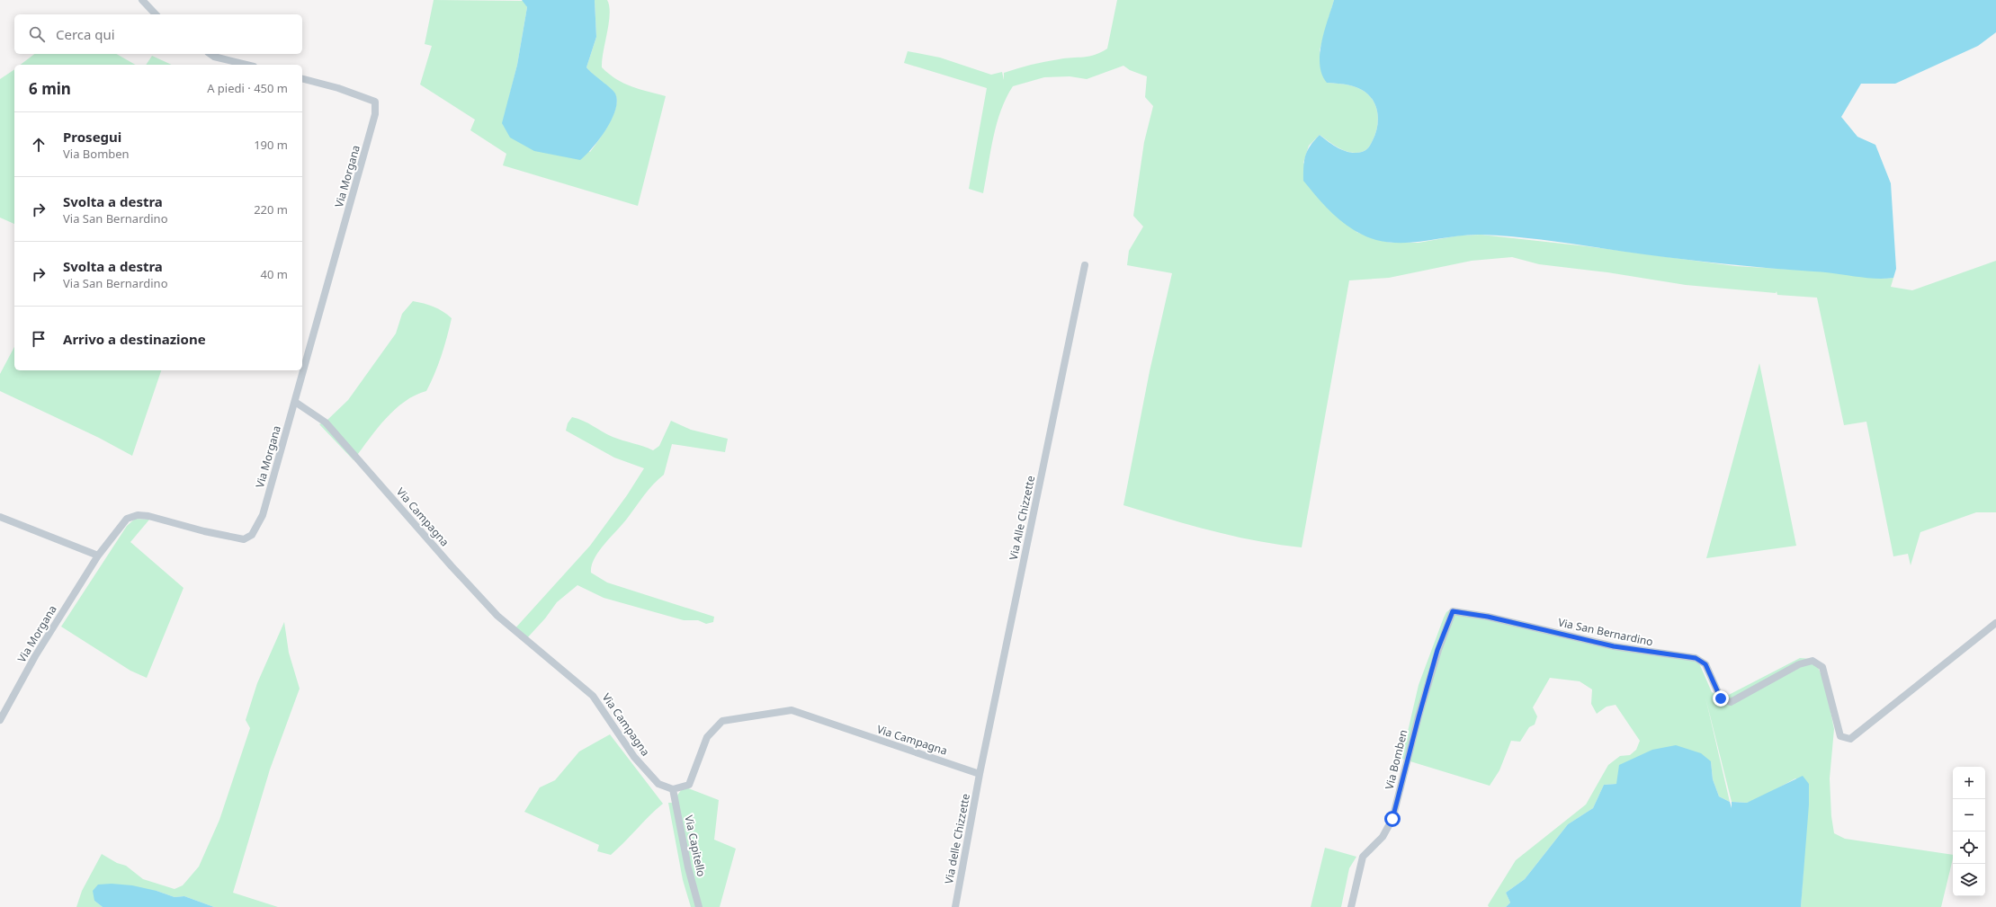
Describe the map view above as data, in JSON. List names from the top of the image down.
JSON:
{
  "streets": {
    "street": [
      "Via Morgana",
      "Via Campagna",
      "Via Alle Chizzette",
      "Via San Bernardino",
      "Via Bomben",
      "Via delle Chizzette",
      "Via Capitello"
    ]
  },
  "crossings": [
    ["Via Morgana", "Via Campagna"],
    ["Via Campagna", "Via Alle Chizzette"],
    ["Via Campagna", "Via delle Chizzette"],
    ["Via Campagna", "Via Capitello"],
    ["Via Alle Chizzette", "Via delle Chizzette"],
    ["Via San Bernardino", "Via Bomben"]
  ],
  "page": {
    "search": "Cerca qui",
    "heading": ["6 min", "A piedi · 450 m"],
    "list": [
      ["Prosegui", "Via Bomben", "190 m"],
      ["Svolta a destra", "Via San Bernardino", "220 m"],
      ["Svolta a destra", "Via San Bernardino", "40 m"],
      "Arrivo a destinazione"
    ],
    "map_buttons": ["+", "−"]
  }
}
